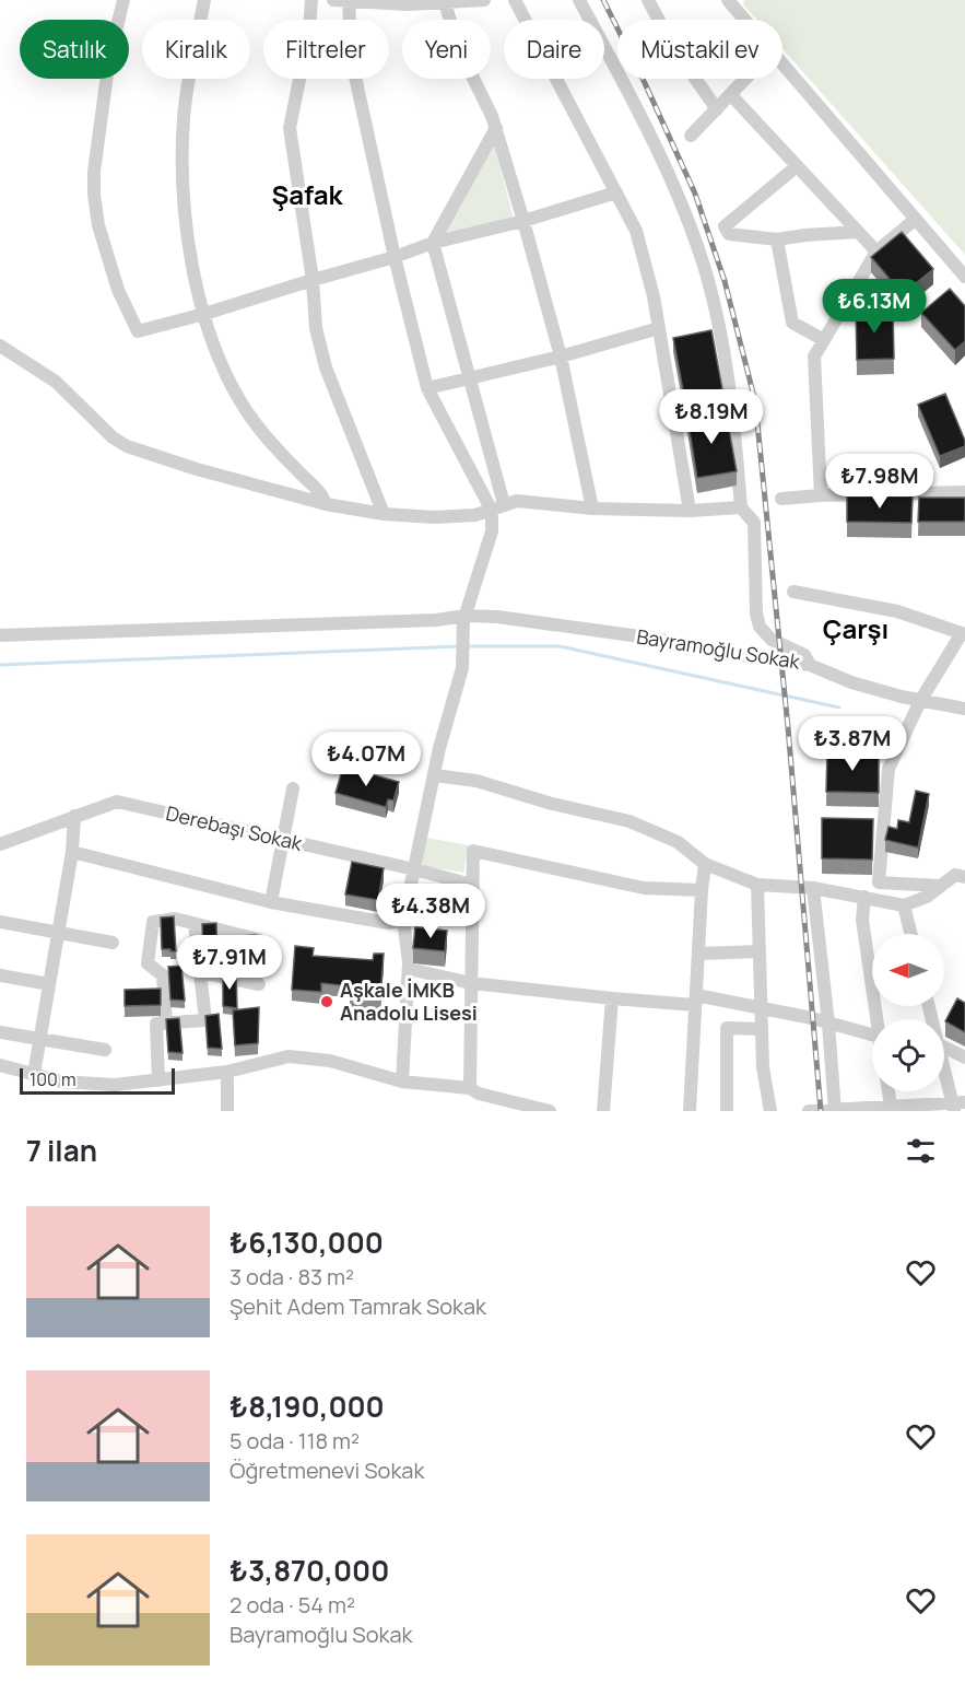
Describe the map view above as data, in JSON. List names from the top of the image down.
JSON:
{
  "streets": {
    "street": ["Bayramoğlu Sokak", "Derebaşı Sokak"]
  },
  "districts": ["Şafak", "Çarşı"],
  "places": ["Aşkale İMKB Anadolu Lisesi"],
  "scale_bar": "100 m",
  "north": "left",
  "page": {
    "chip": [
      "Satılık",
      "Kiralık",
      "Filtreler",
      "Yeni",
      "Daire",
      "Müstakil ev"
    ],
    "price": [
      "₺6.13M",
      "₺8.19M",
      "₺7.98M",
      "₺3.87M",
      "₺4.07M",
      "₺4.38M",
      "₺7.91M"
    ],
    "scale": "100 m",
    "heading": "7 ilan",
    "list": [
      {
        "name": "₺6,130,000",
        "note": "3 oda · 83 m² · Şehit Adem Tamrak Sokak"
      },
      {
        "name": "₺8,190,000",
        "note": "5 oda · 118 m² · Öğretmenevi Sokak"
      },
      {
        "name": "₺3,870,000",
        "note": "2 oda · 54 m² · Bayramoğlu Sokak"
      }
    ]
  }
}
